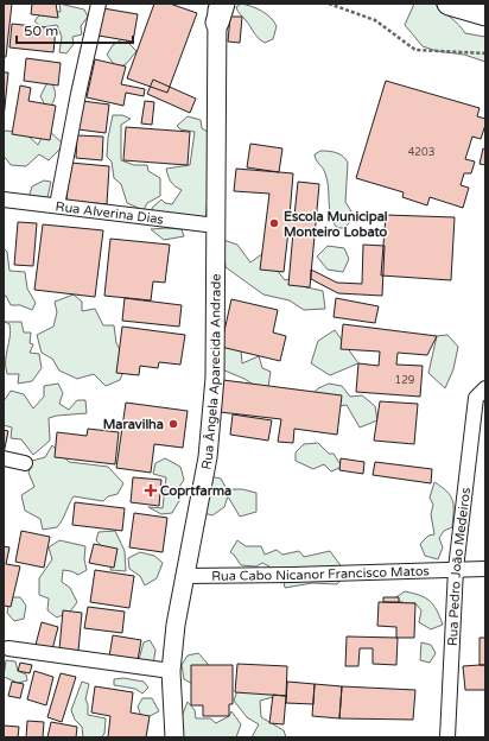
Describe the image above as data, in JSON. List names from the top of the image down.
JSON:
{
  "streets": {
    "street": [
      "Rua Alverina Dias",
      "Rua Ângela Aparecida Andrade",
      "Rua Pedro João Medeiros",
      "Rua Cabo Nicanor Francisco Matos"
    ]
  },
  "crossings": [
    ["Rua Alverina Dias", "Rua Ângela Aparecida Andrade"],
    ["Rua Ângela Aparecida Andrade", "Rua Cabo Nicanor Francisco Matos"],
    ["Rua Pedro João Medeiros", "Rua Cabo Nicanor Francisco Matos"]
  ],
  "places": {
    "other": ["Escola Municipal Monteiro Lobato", "Maravilha"],
    "health": ["Coprtfarma"]
  },
  "house_numbers": ["4203", "129"],
  "scale_bar": "50 m"
}
